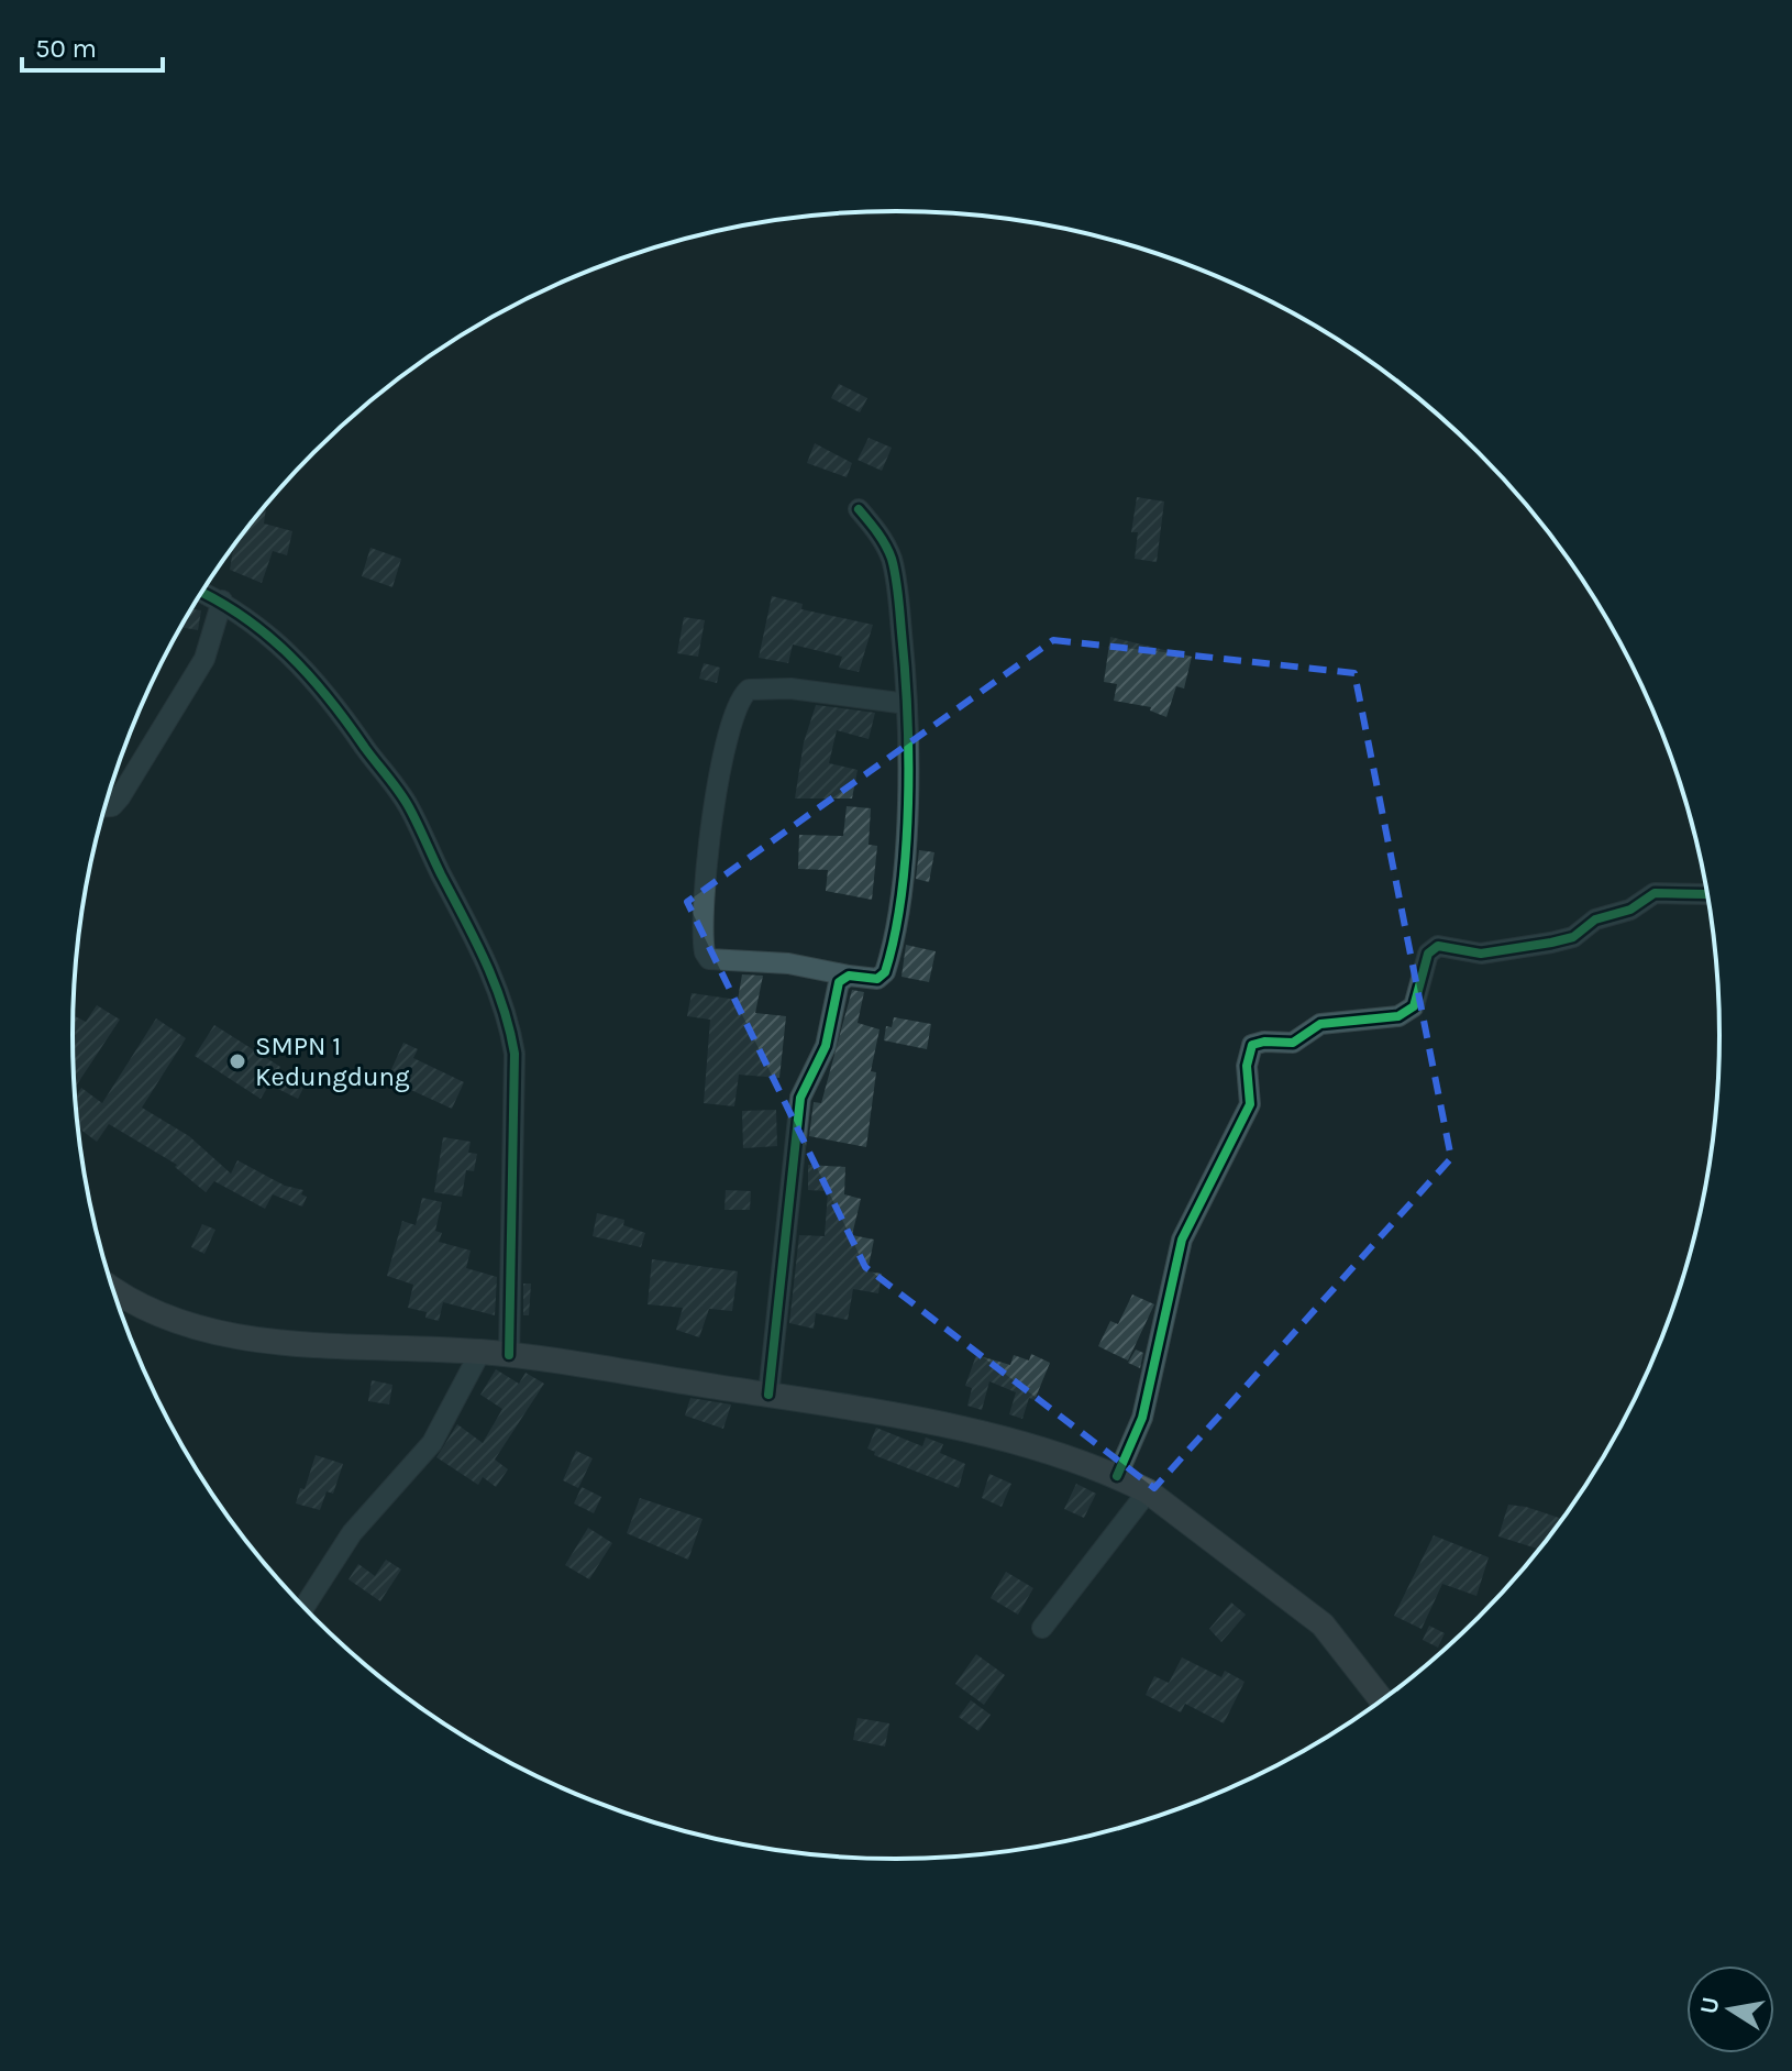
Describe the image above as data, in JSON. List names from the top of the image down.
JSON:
{
  "places": ["SMPN 1 Kedungdung"],
  "scale_bar": "50 m",
  "north": "left"
}
